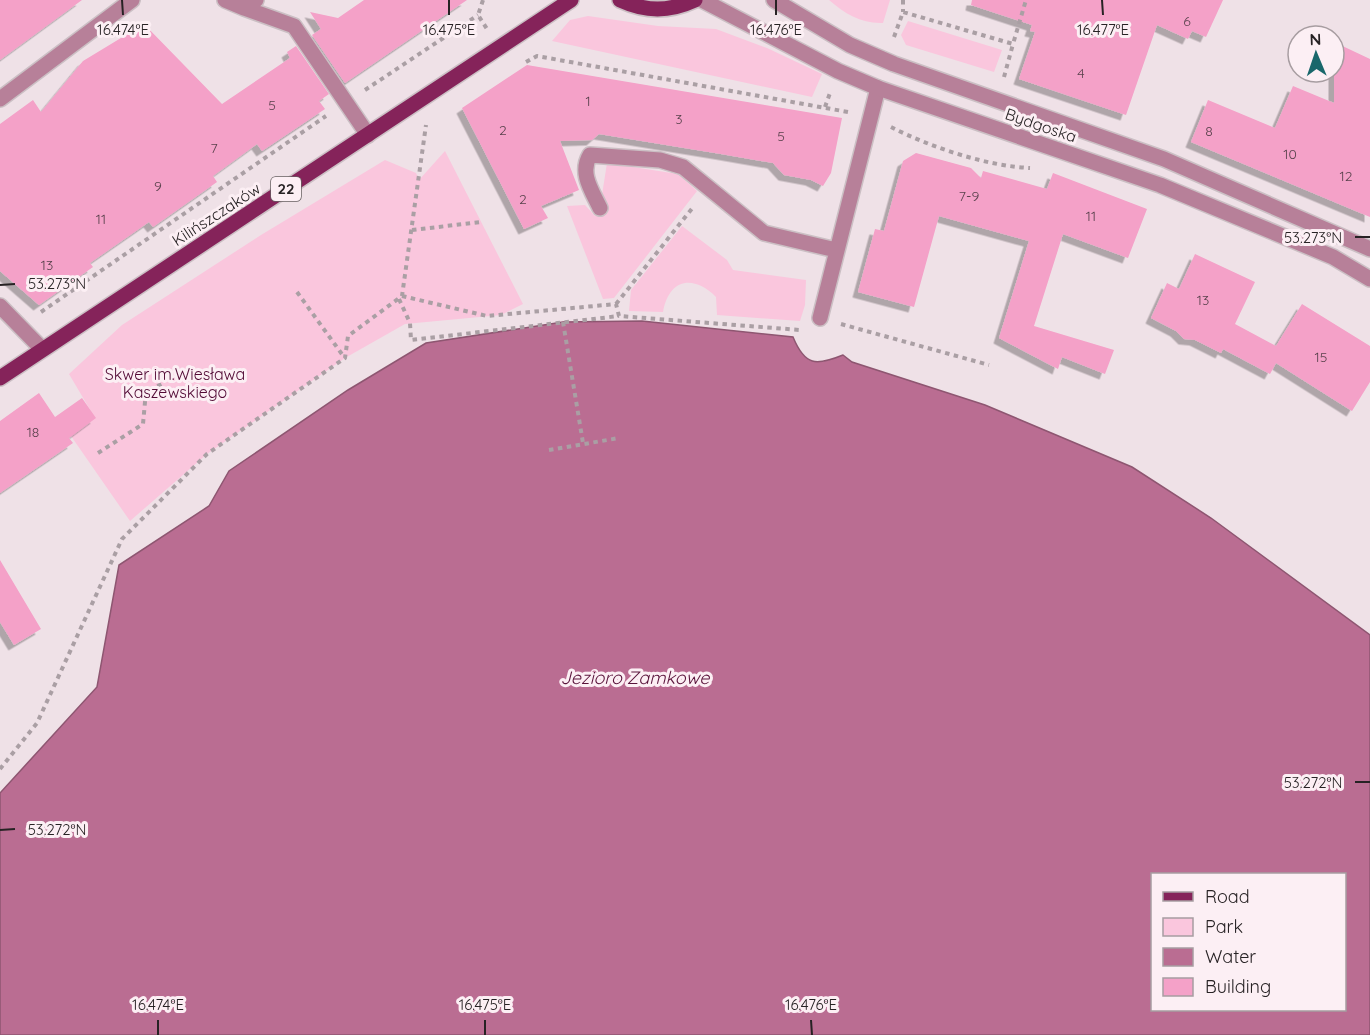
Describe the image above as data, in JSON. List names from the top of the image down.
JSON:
{
  "streets": {
    "main road": ["22", "Kilińszczaków"],
    "street": ["Bydgoska"]
  },
  "water": ["Jezioro Zamkowe"],
  "parks": ["Skwer im.Wiesława Kaszewskiego"],
  "house_numbers": [
    "6",
    "4",
    "1",
    "5",
    "3",
    "2",
    "8",
    "5",
    "7",
    "10",
    "12",
    "9",
    "7-9",
    "2",
    "11",
    "11",
    "13",
    "13",
    "15",
    "18"
  ],
  "legend": [
    "Road",
    "Park",
    "Water",
    "Building"
  ],
  "north": "top",
  "coordinates": [
    "16.474°E",
    "16.475°E",
    "16.476°E",
    "16.477°E",
    "53.273°N",
    "53.272°N"
  ]
}
